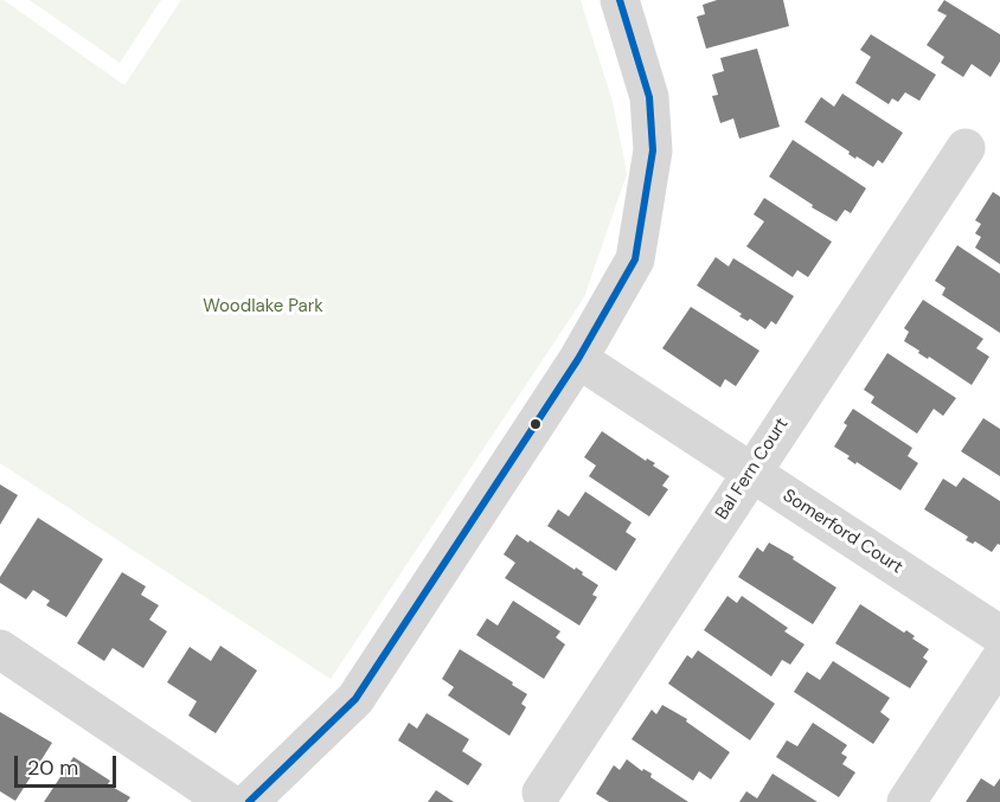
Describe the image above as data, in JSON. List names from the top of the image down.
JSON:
{
  "streets": {
    "street": ["Bal Fern Court", "Somerford Court"]
  },
  "crossings": [
    ["Bal Fern Court", "Somerford Court"]
  ],
  "parks": ["Woodlake Park"],
  "scale_bar": "20 m"
}
